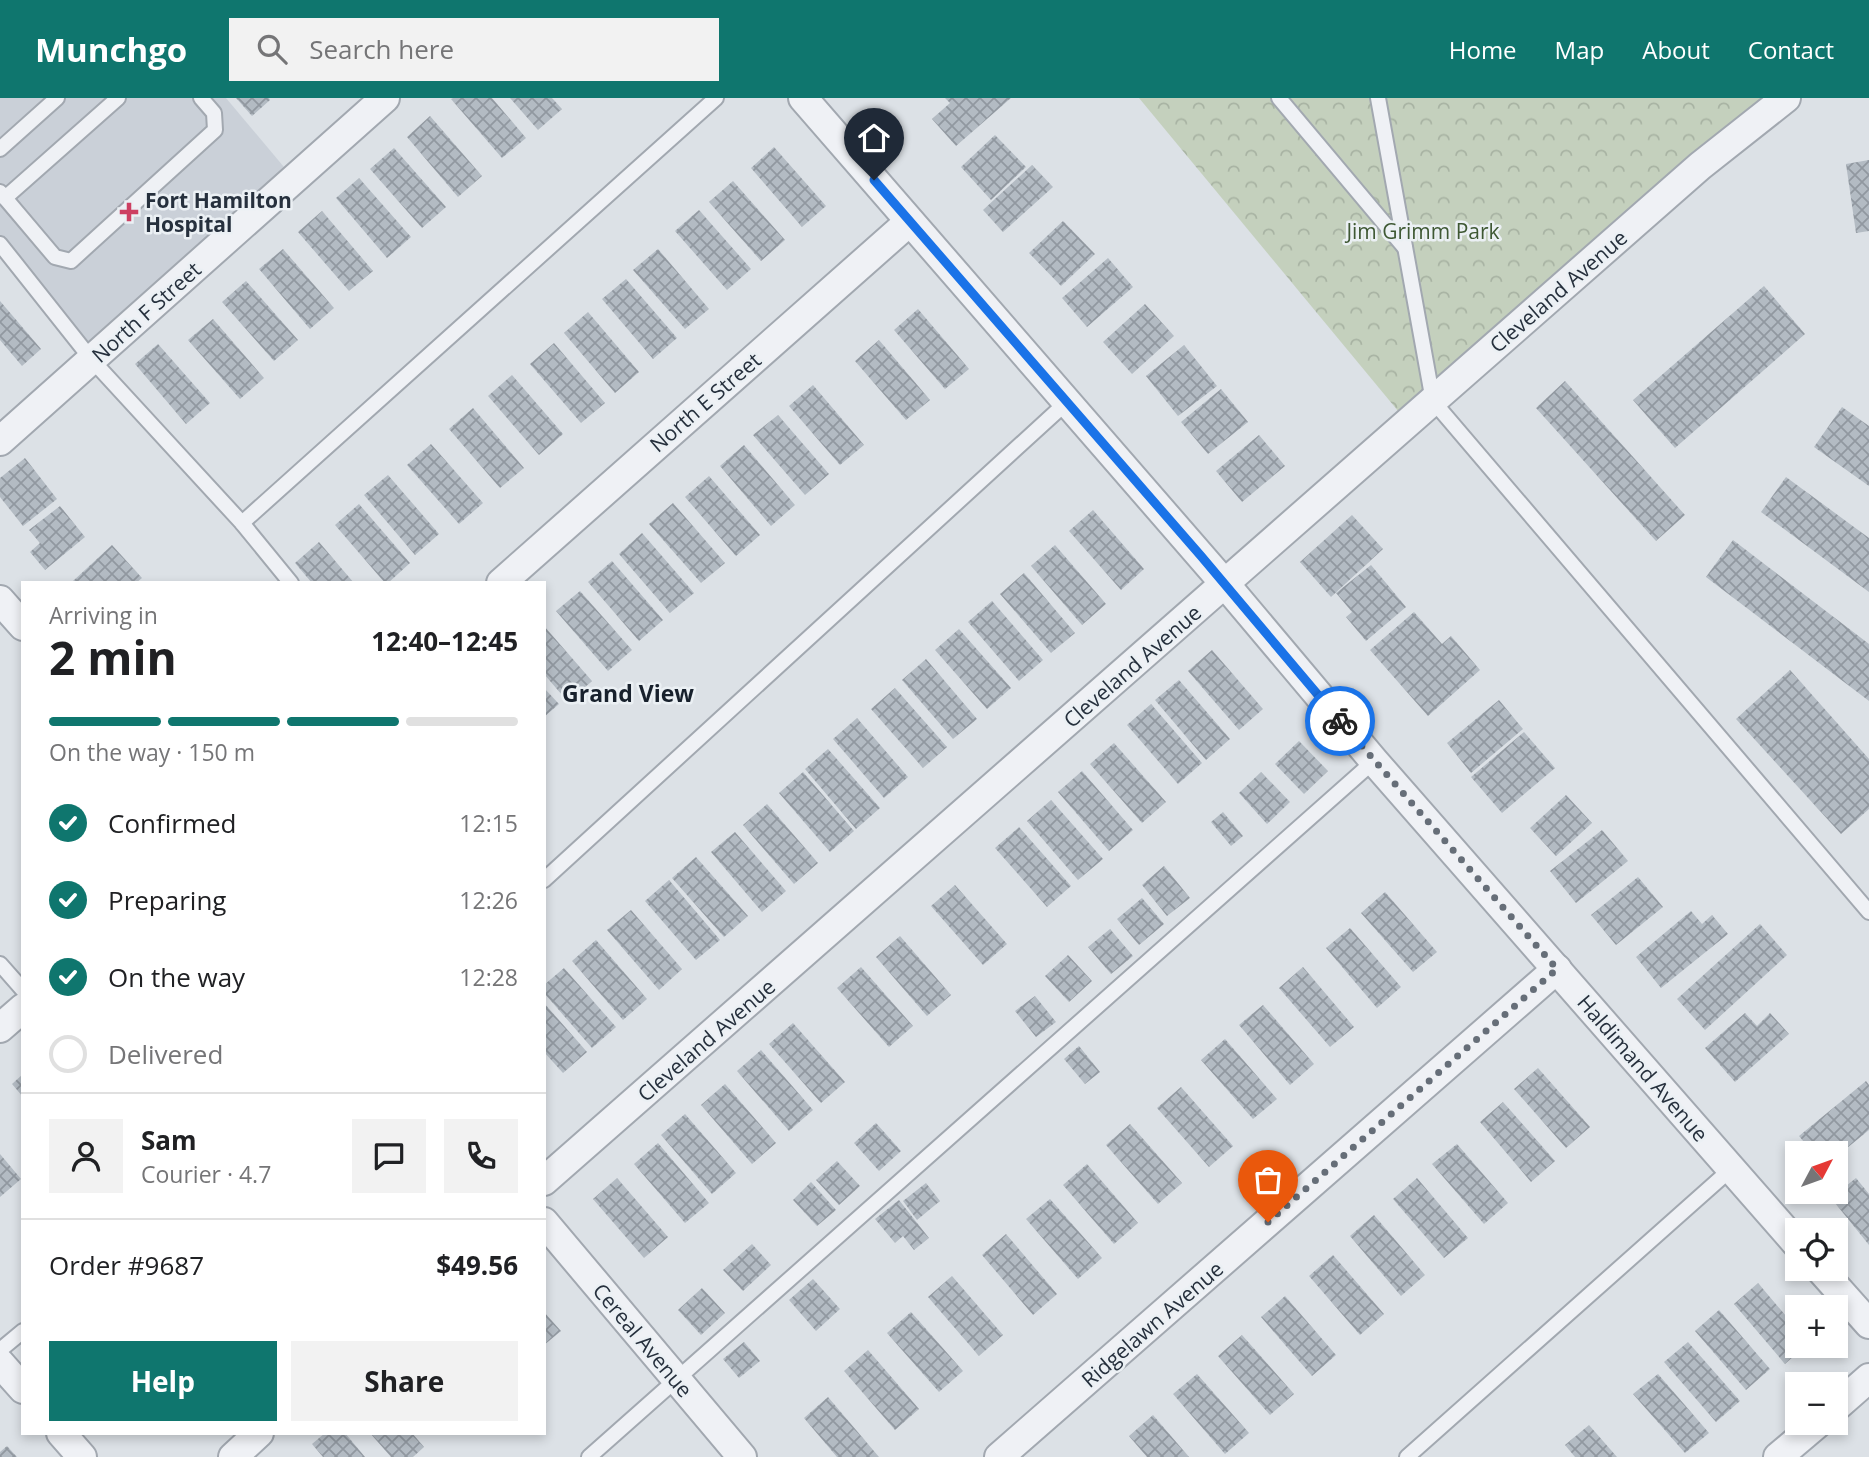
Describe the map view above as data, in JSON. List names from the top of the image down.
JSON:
{
  "streets": {
    "street": [
      "Cleveland Avenue",
      "North F Street",
      "North E Street",
      "Haldimand Avenue",
      "Ridgelawn Avenue",
      "Cereal Avenue"
    ]
  },
  "crossings": [
    ["Cleveland Avenue", "Haldimand Avenue"],
    ["North E Street", "Haldimand Avenue"],
    ["Haldimand Avenue", "Ridgelawn Avenue"]
  ],
  "districts": ["Grand View"],
  "parks": ["Jim Grimm Park"],
  "places": {
    "health": ["Fort Hamilton Hospital"]
  },
  "north": "top right",
  "page": {
    "header": "Munchgo",
    "search": "Search here",
    "nav": [
      "Home",
      "Map",
      "About",
      "Contact"
    ],
    "heading": ["2 min", "Arriving in", "12:40–12:45"],
    "panel": [
      "Sam",
      "Courier · 4.7",
      "Order #9687",
      "$49.56"
    ],
    "bar": "On the way · 150 m",
    "list": [
      ["Confirmed", "12:15"],
      ["Preparing", "12:26"],
      ["On the way", "12:28"],
      "Delivered"
    ],
    "map_buttons": ["+", "−"],
    "buttons": ["Help", "Share"]
  }
}
